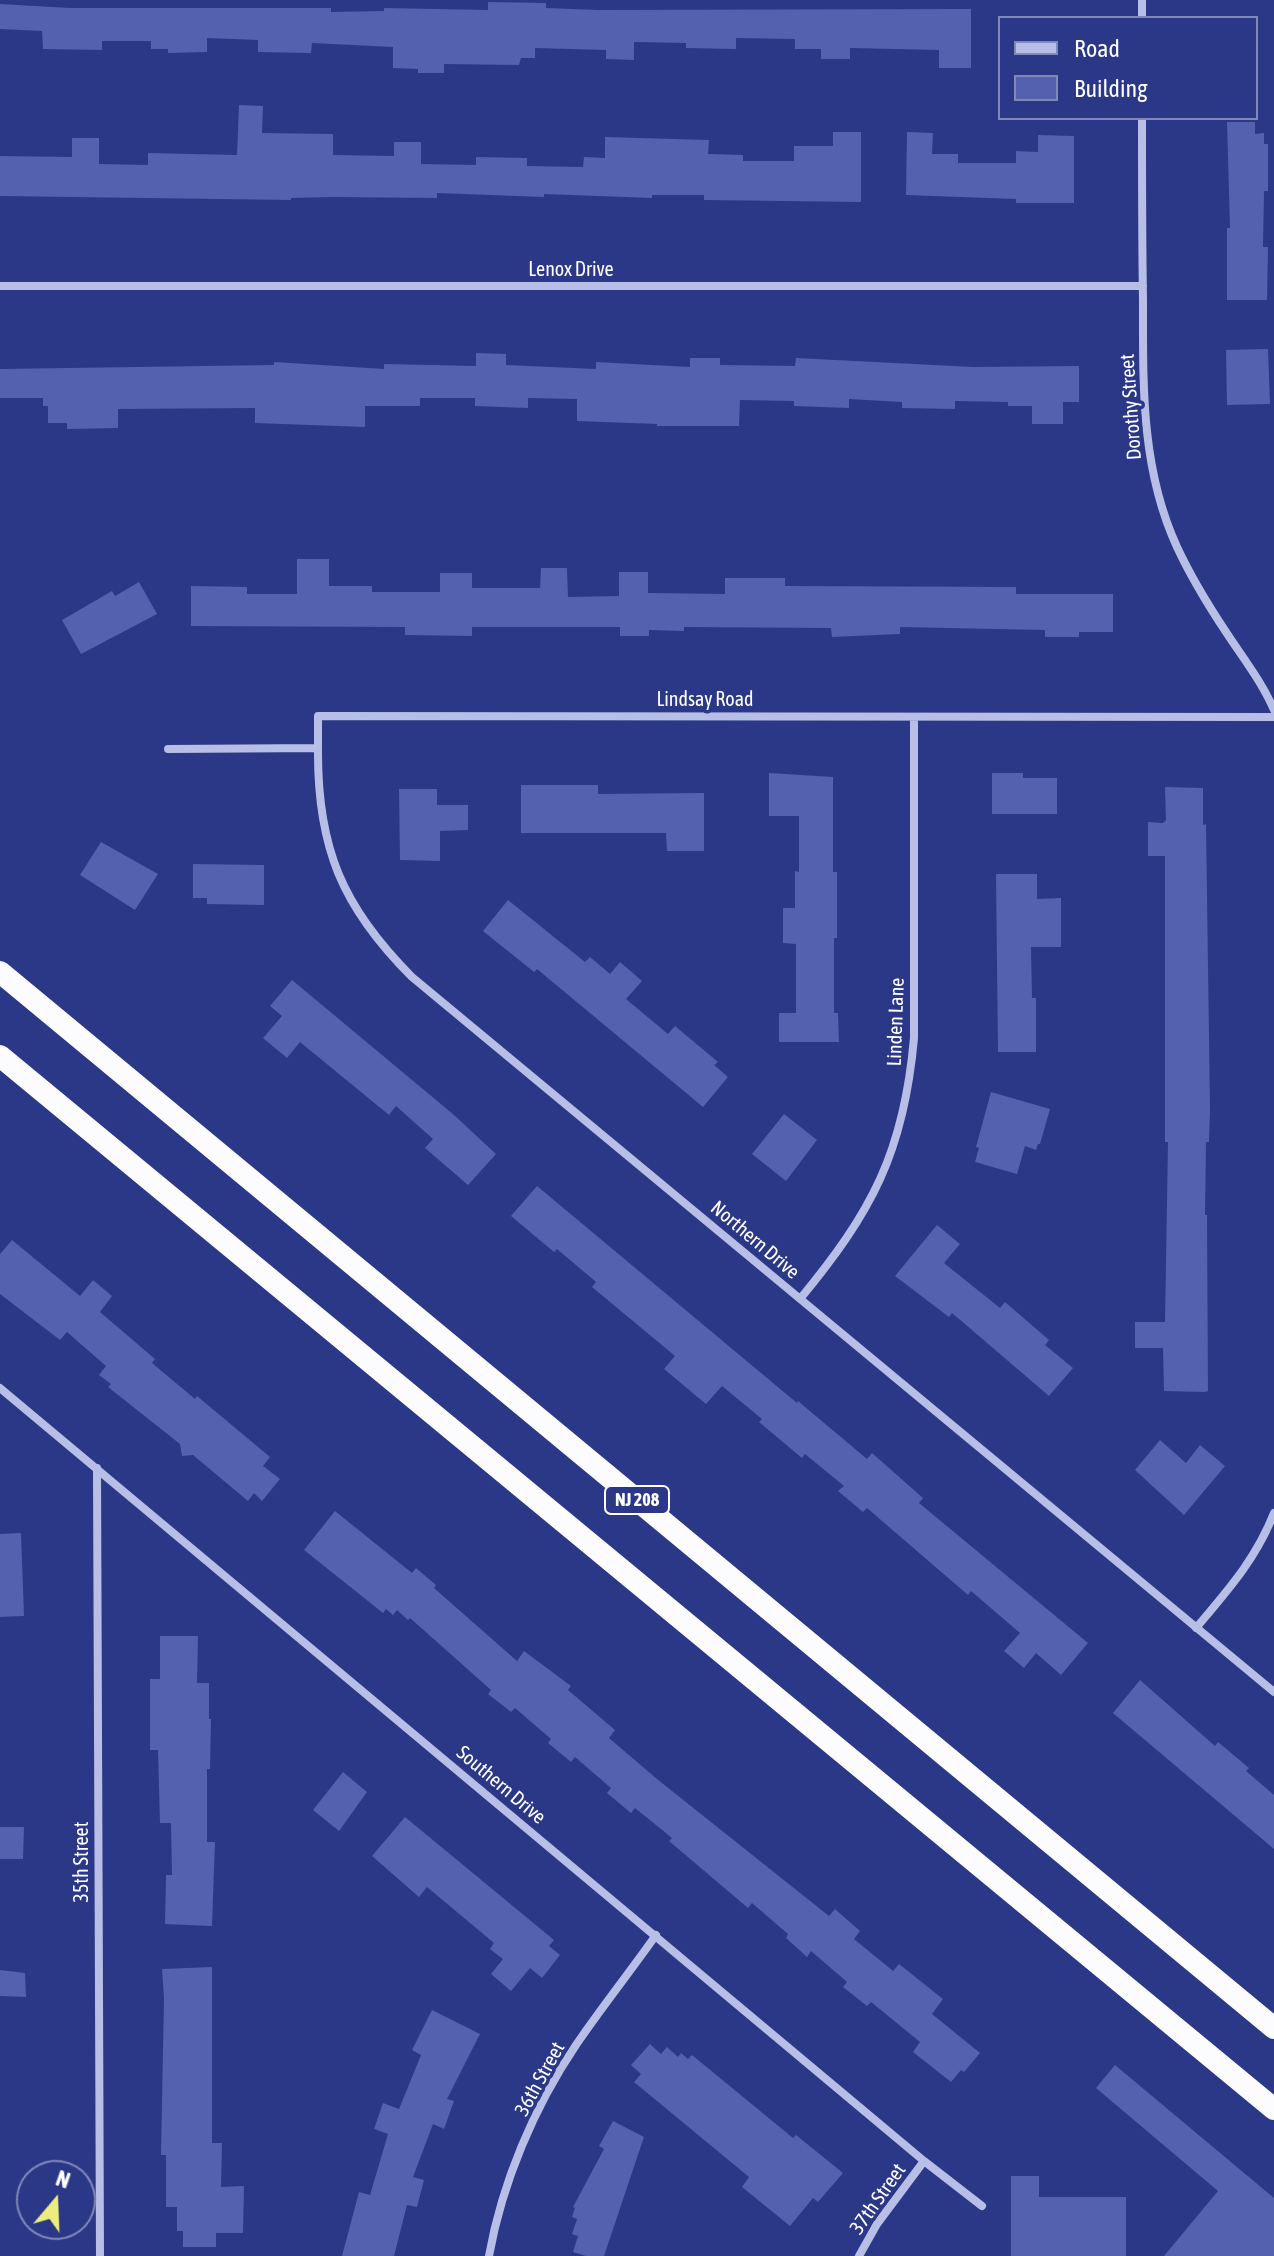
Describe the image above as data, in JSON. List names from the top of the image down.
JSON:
{
  "streets": {
    "highway": ["NJ 208"],
    "street": [
      "Lenox Drive",
      "Dorothy Street",
      "Lindsay Road",
      "Linden Lane",
      "Northern Drive",
      "Southern Drive",
      "35th Street",
      "36th Street",
      "37th Street"
    ]
  },
  "crossings": [
    ["Lenox Drive", "Dorothy Street"],
    ["Lindsay Road", "Linden Lane"],
    ["Lindsay Road", "Northern Drive"],
    ["Linden Lane", "Northern Drive"],
    ["Southern Drive", "35th Street"],
    ["Southern Drive", "36th Street"],
    ["Southern Drive", "37th Street"]
  ],
  "legend": ["Road", "Building"],
  "north": "top"
}
